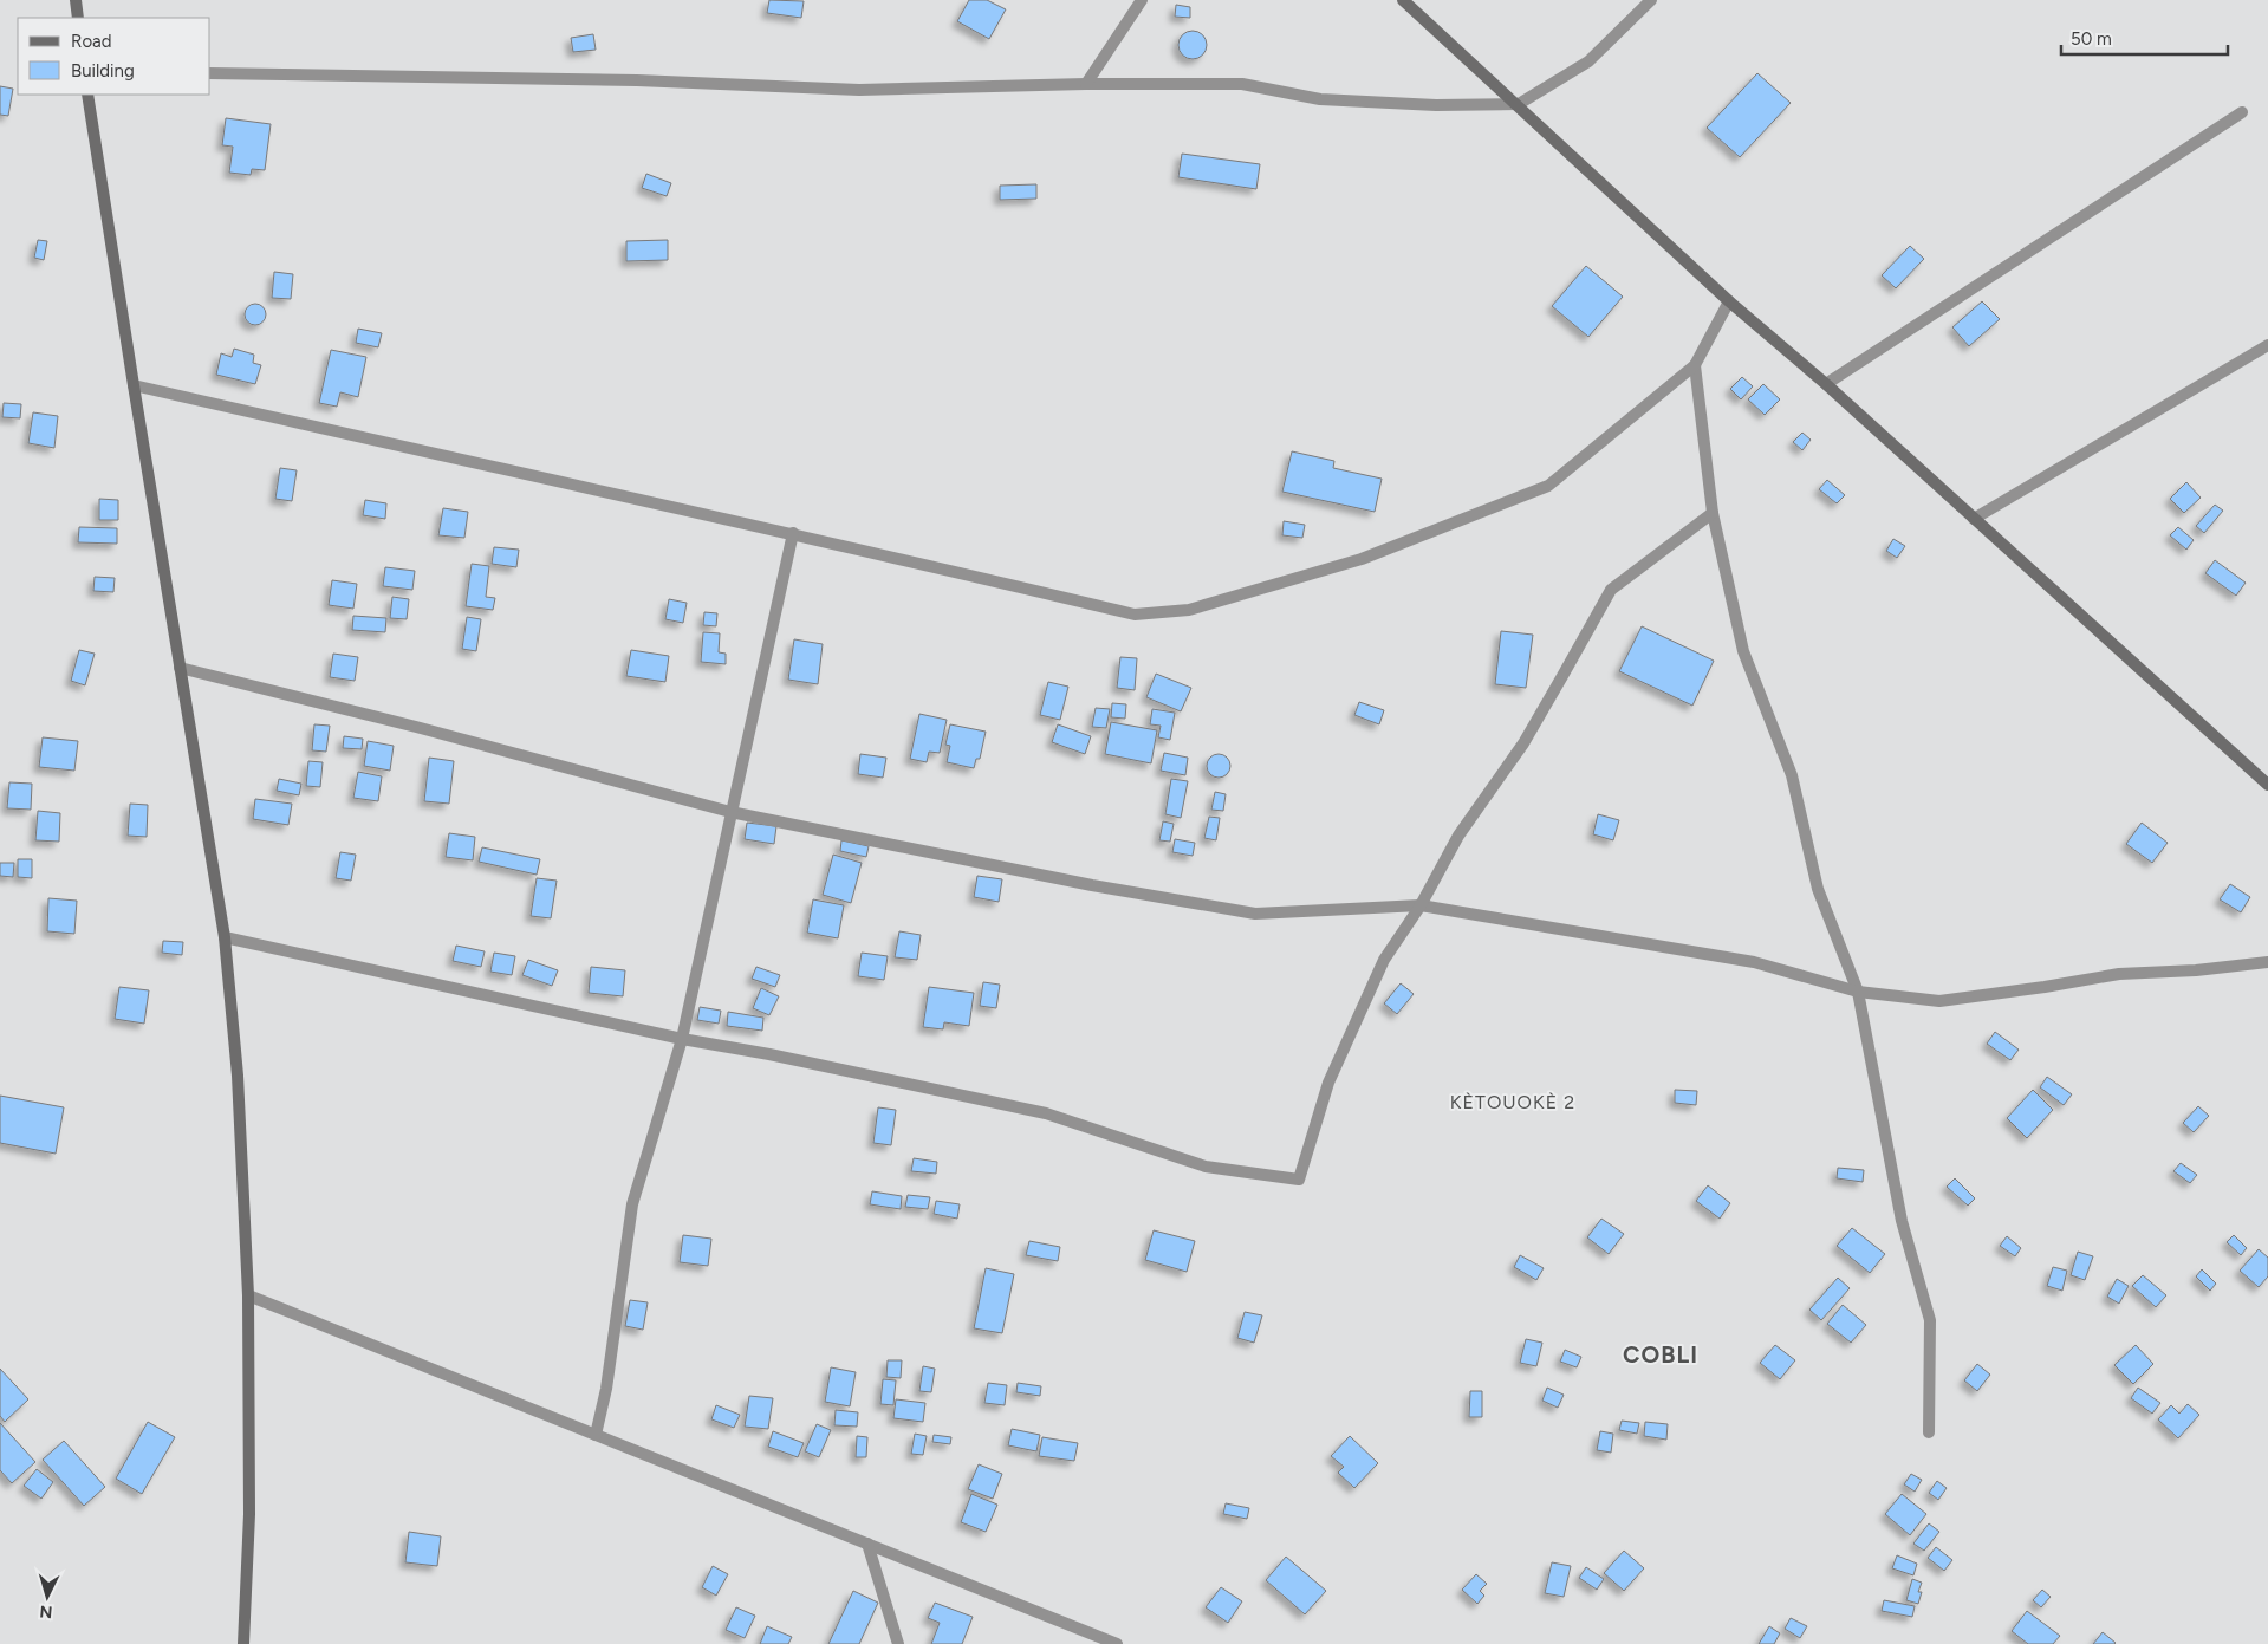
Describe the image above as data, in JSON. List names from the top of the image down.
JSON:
{
  "districts": ["KÈTOUOKÈ 2", "COBLI"],
  "legend": ["Road", "Building"],
  "scale_bar": "50 m",
  "north": "bottom"
}
